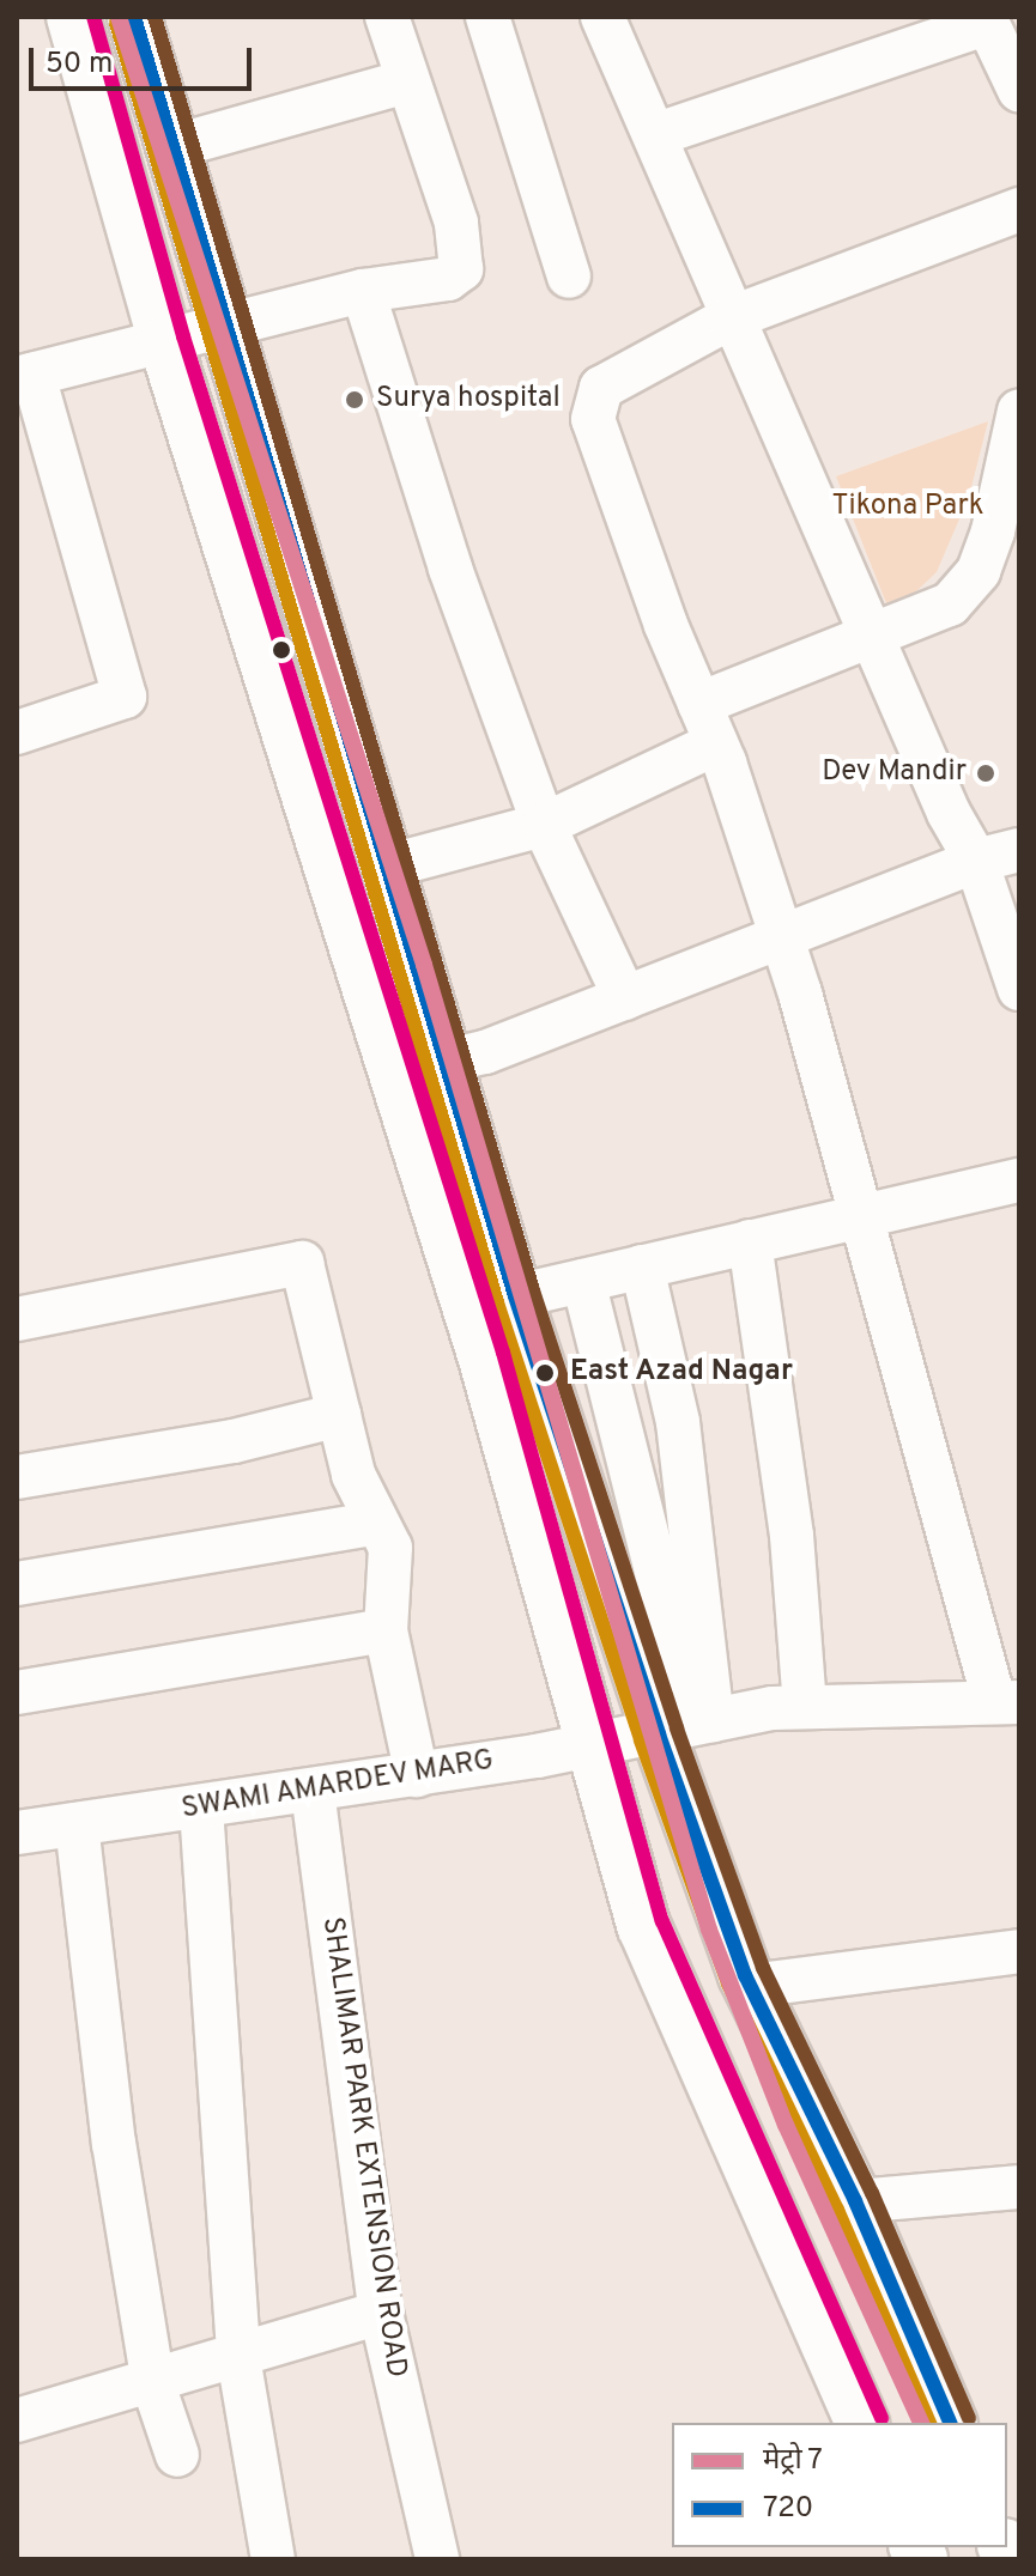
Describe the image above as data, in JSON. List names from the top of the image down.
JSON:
{
  "streets": {
    "street": ["SWAMI AMARDEV MARG", "SHALIMAR PARK EXTENSION ROAD"]
  },
  "crossings": [
    ["SWAMI AMARDEV MARG", "SHALIMAR PARK EXTENSION ROAD"]
  ],
  "parks": ["Tikona Park"],
  "places": ["Surya hospital", "Dev Mandir", "East Azad Nagar"],
  "lines": ["metro line 7", "transit line 720"],
  "legend": ["मेट्रो 7", "720"],
  "scale_bar": "50 m"
}
